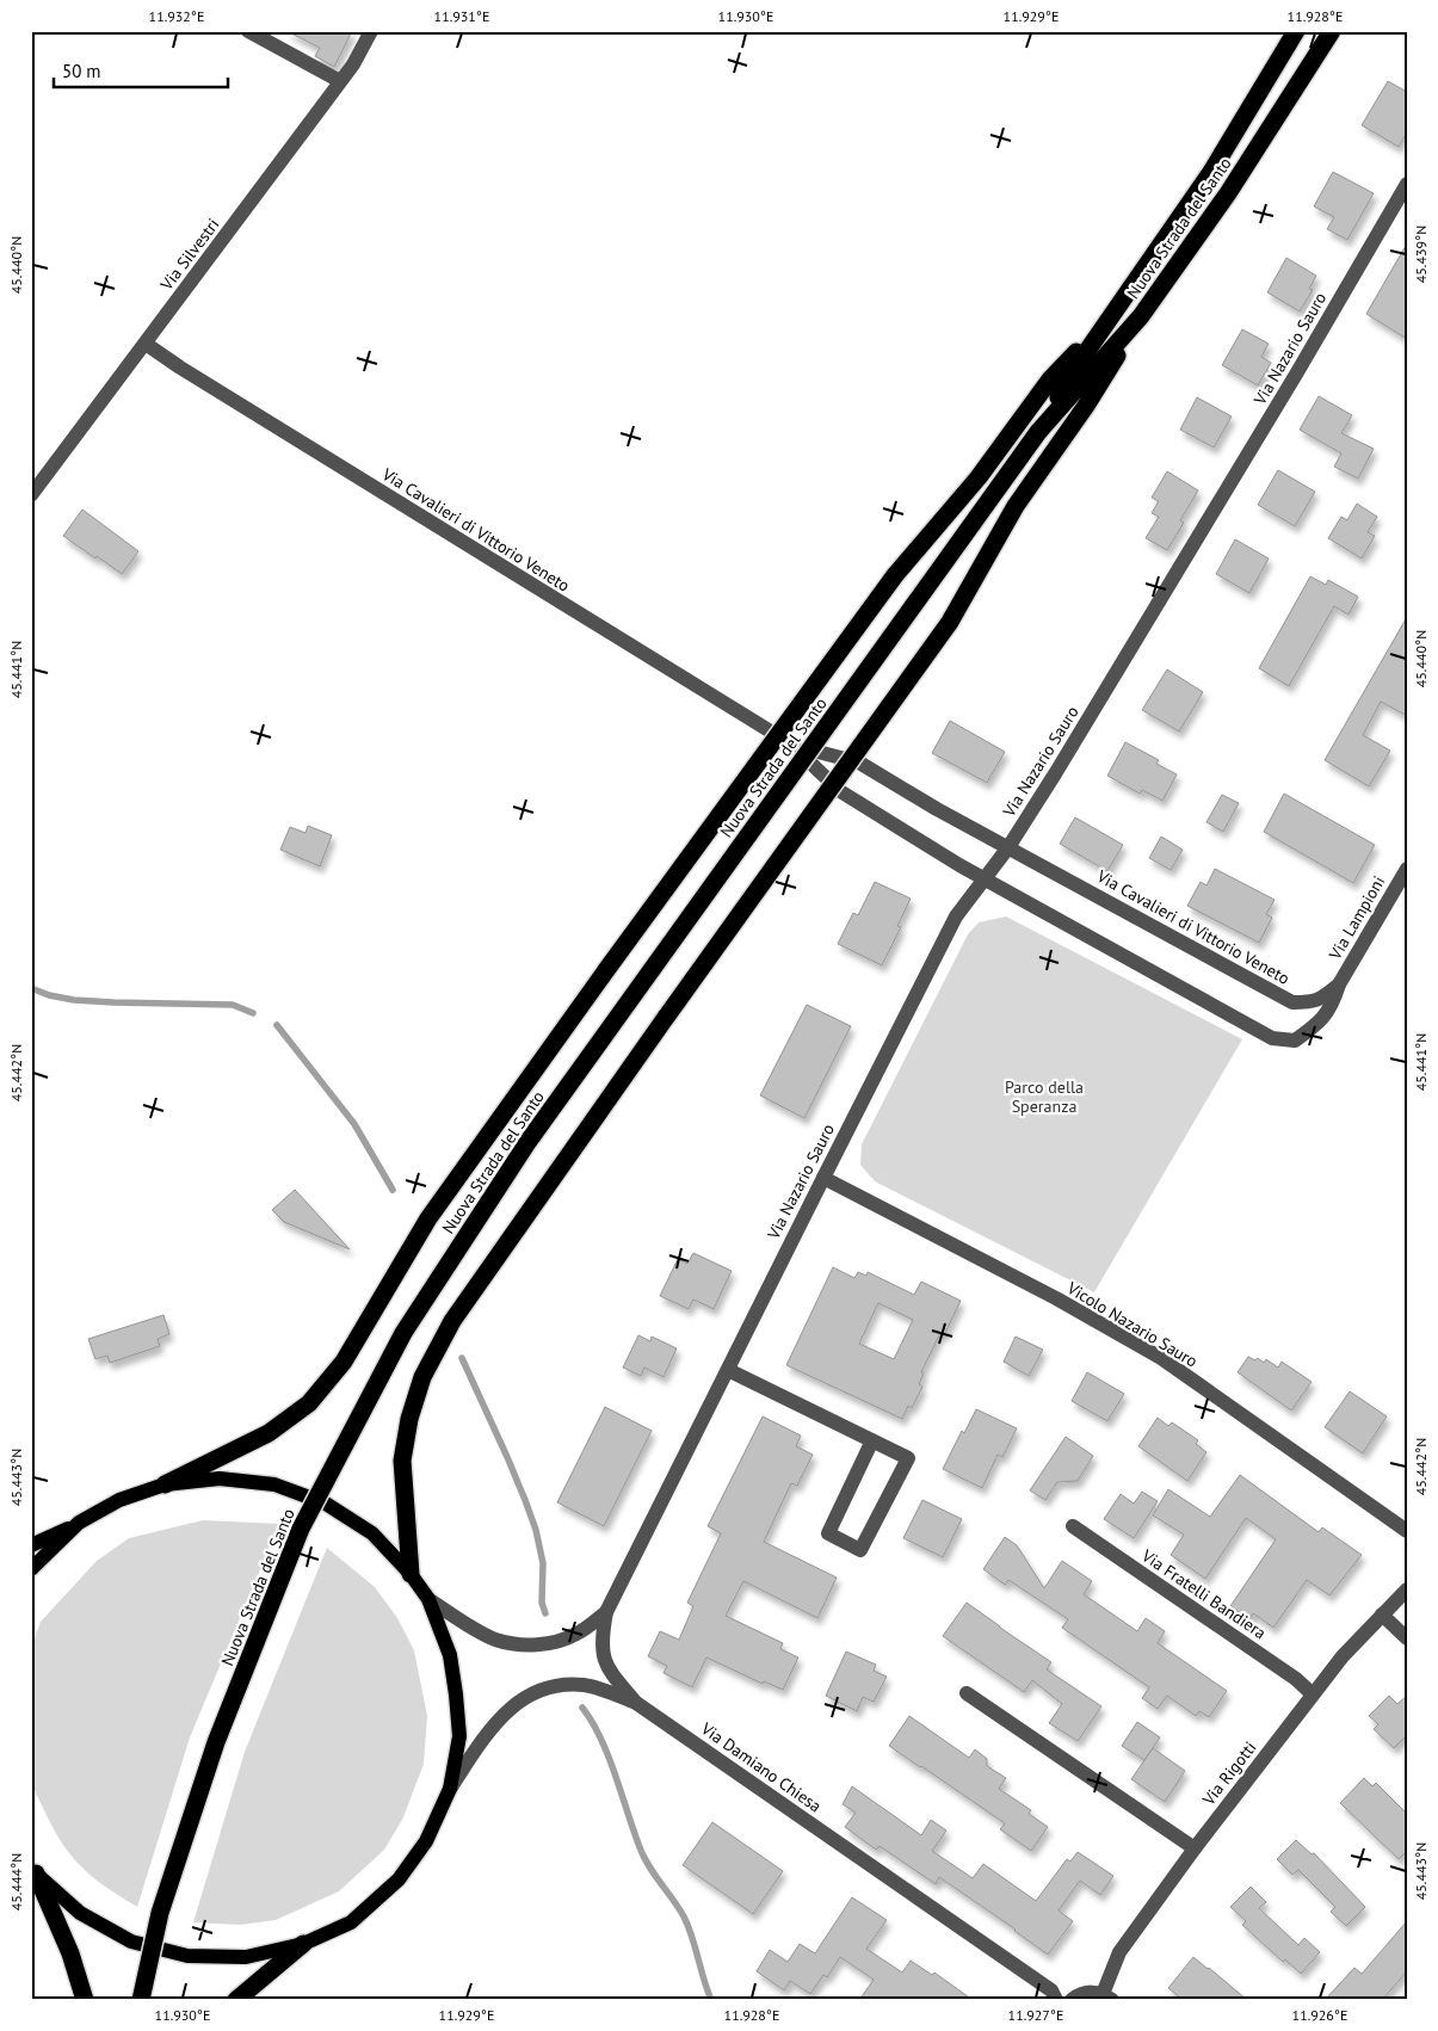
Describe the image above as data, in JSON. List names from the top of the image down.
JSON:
{
  "streets": {
    "highway": ["Nuova Strada del Santo"],
    "street": [
      "Via Silvestri",
      "Via Nazario Sauro",
      "Via Cavalieri di Vittorio Veneto",
      "Via Lampioni",
      "Vicolo Nazario Sauro",
      "Via Fratelli Bandiera",
      "Via Damiano Chiesa",
      "Via Rigotti"
    ]
  },
  "crossings": [
    ["Via Silvestri", "Via Cavalieri di Vittorio Veneto"],
    ["Via Nazario Sauro", "Via Cavalieri di Vittorio Veneto"],
    ["Via Nazario Sauro", "Vicolo Nazario Sauro"],
    ["Via Nazario Sauro", "Via Damiano Chiesa"],
    ["Via Cavalieri di Vittorio Veneto", "Via Lampioni"],
    ["Via Fratelli Bandiera", "Via Rigotti"]
  ],
  "parks": ["Parco della Speranza"],
  "scale_bar": "50 m",
  "coordinates": [
    "11.932°E",
    "11.931°E",
    "11.930°E",
    "11.929°E",
    "11.928°E",
    "45.439°N",
    "45.440°N",
    "45.441°N",
    "45.442°N",
    "45.443°N",
    "45.444°N",
    "11.927°E",
    "11.926°E"
  ]
}
